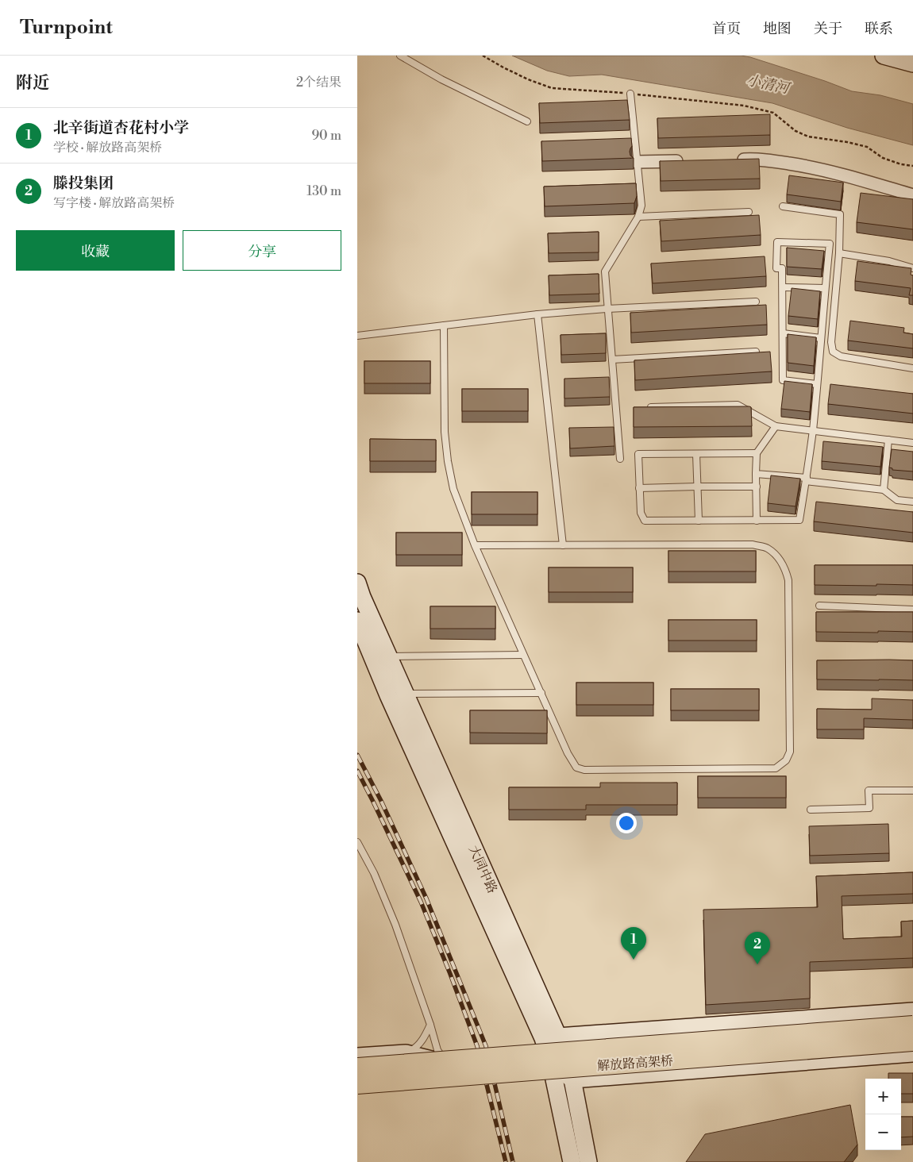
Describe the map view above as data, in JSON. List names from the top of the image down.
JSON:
{
  "streets": {
    "main road": ["大同中路", "解放路高架桥"]
  },
  "water": ["小清河"],
  "page": {
    "header": "Turnpoint",
    "nav": [
      "首页",
      "地图",
      "关于",
      "联系"
    ],
    "heading": ["附近", "2个结果"],
    "list": [
      {
        "mark": "1",
        "name": "北辛街道杏花村小学",
        "note": "学校 · 解放路高架桥",
        "value": "90 m"
      },
      {
        "mark": "2",
        "name": "滕投集团",
        "note": "写字楼 · 解放路高架桥",
        "value": "130 m"
      }
    ],
    "buttons": ["收藏", "分享"],
    "pins": ["1", "2"],
    "map_buttons": ["+", "−"]
  }
}
